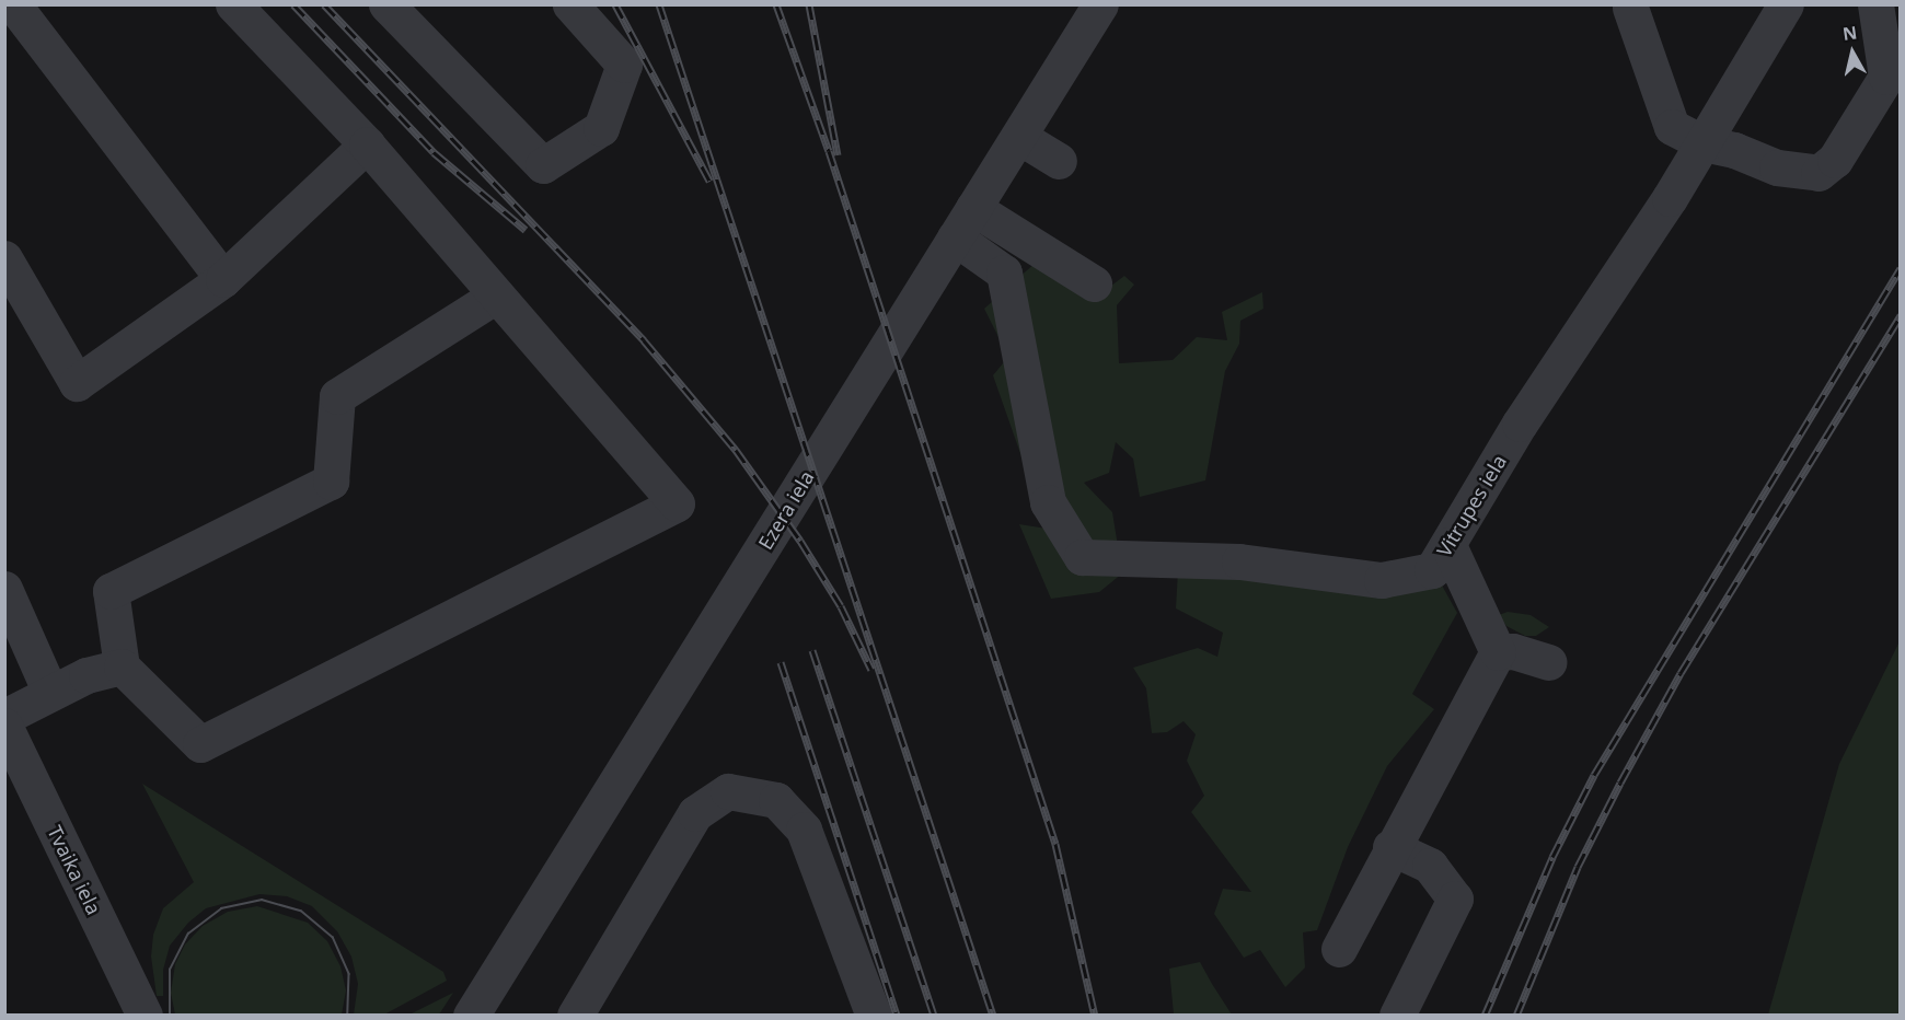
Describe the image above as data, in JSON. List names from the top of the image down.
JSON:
{
  "streets": {
    "street": ["Vitrupes iela", "Ezera iela", "Tvaika iela"]
  },
  "crossings": [
    ["Vitrupes iela", "Ezera iela"]
  ],
  "north": "top"
}
